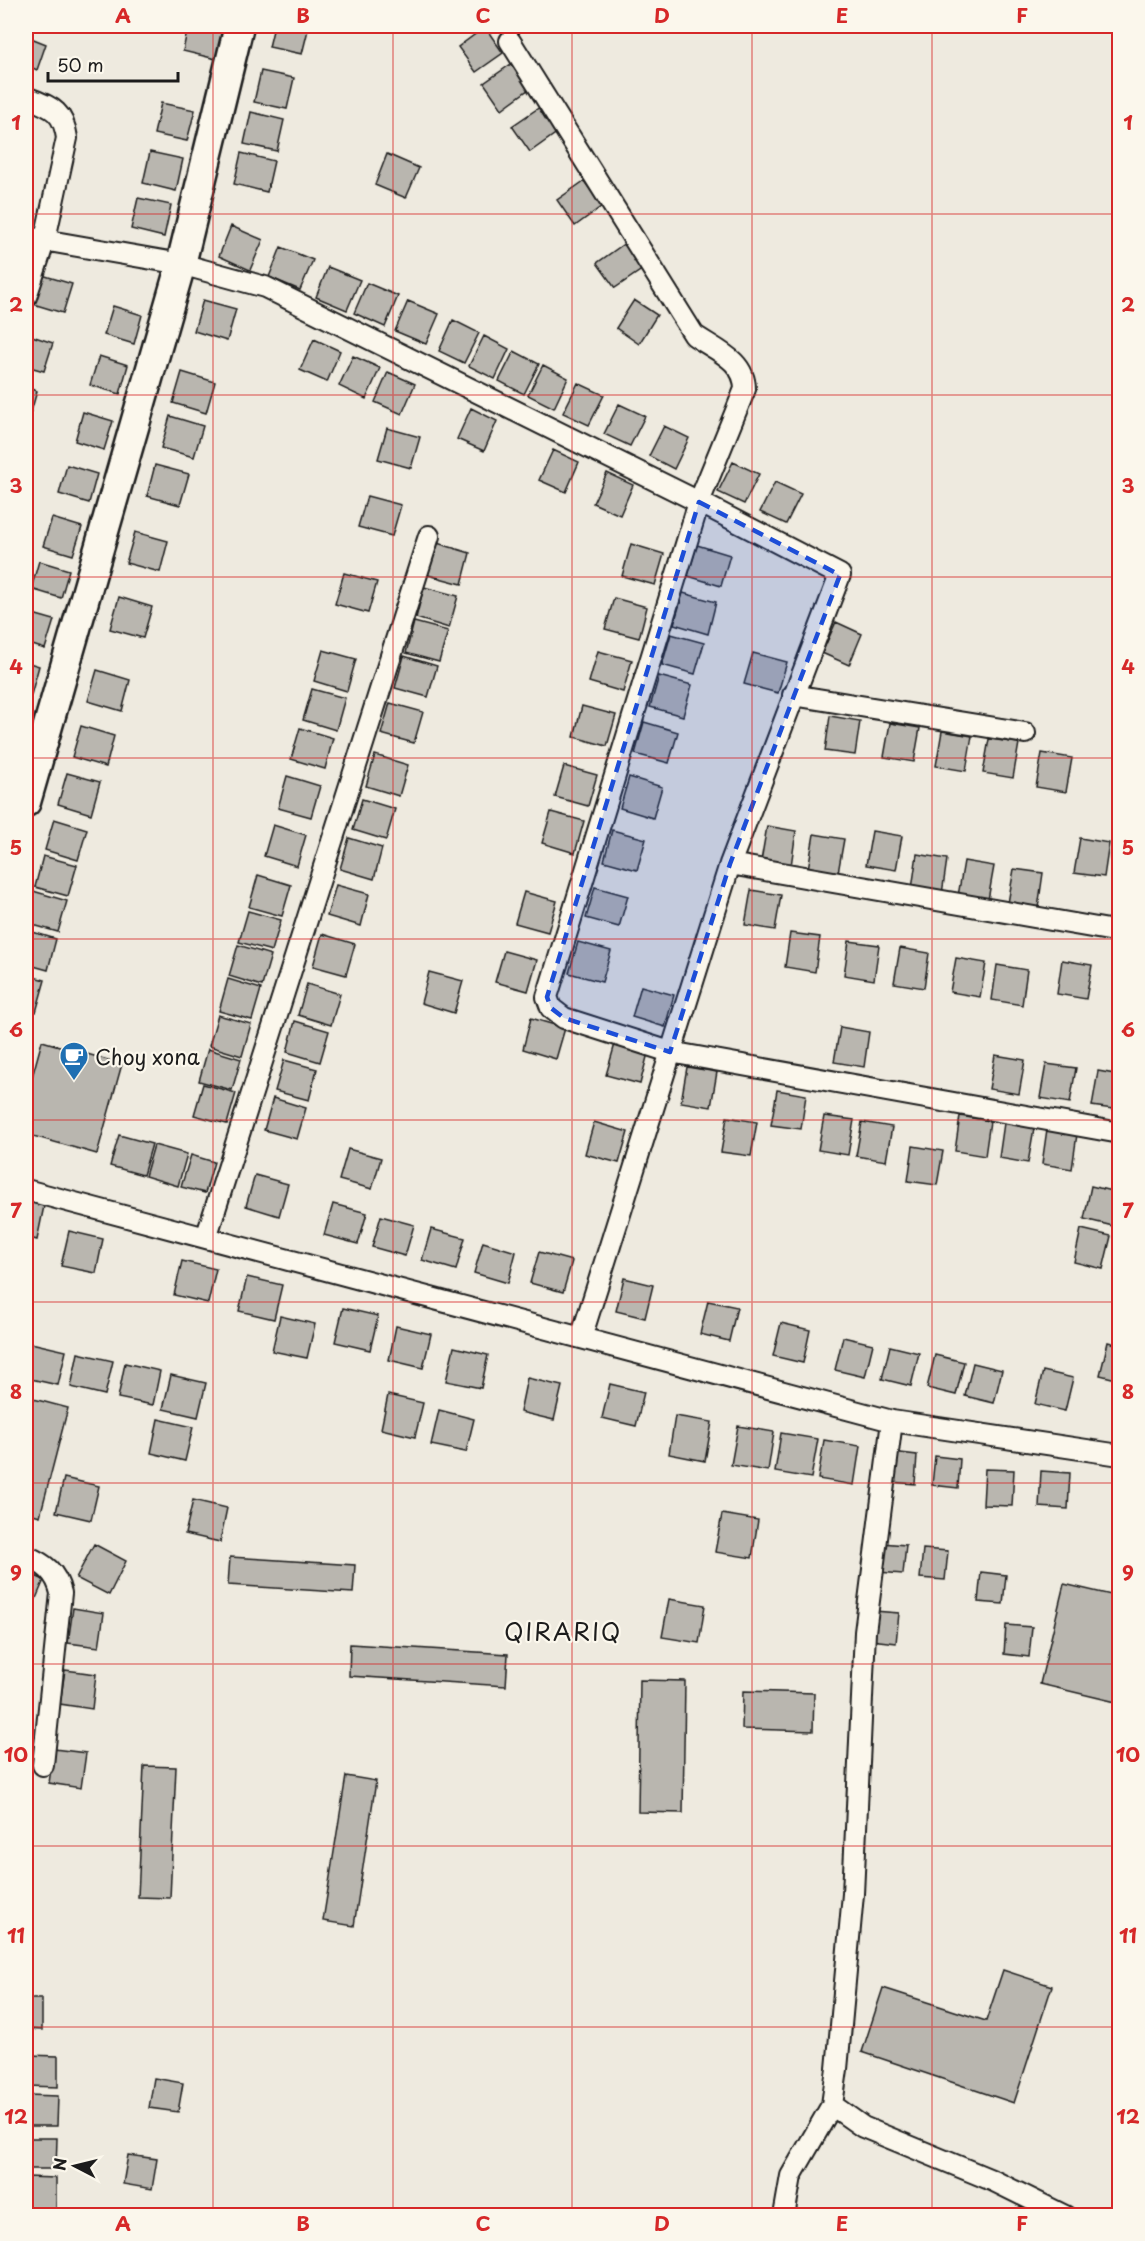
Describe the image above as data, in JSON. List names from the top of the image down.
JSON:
{
  "districts": ["QIRARIQ"],
  "places": {
    "cafe": ["Choy xona"]
  },
  "scale_bar": "50 m",
  "north": "left",
  "grid": {
    "columns": [
      "A",
      "B",
      "C",
      "D",
      "E",
      "F"
    ],
    "rows": [
      "1",
      "2",
      "3",
      "4",
      "5",
      "6",
      "7",
      "8",
      "9",
      "10",
      "11",
      "12"
    ]
  }
}
